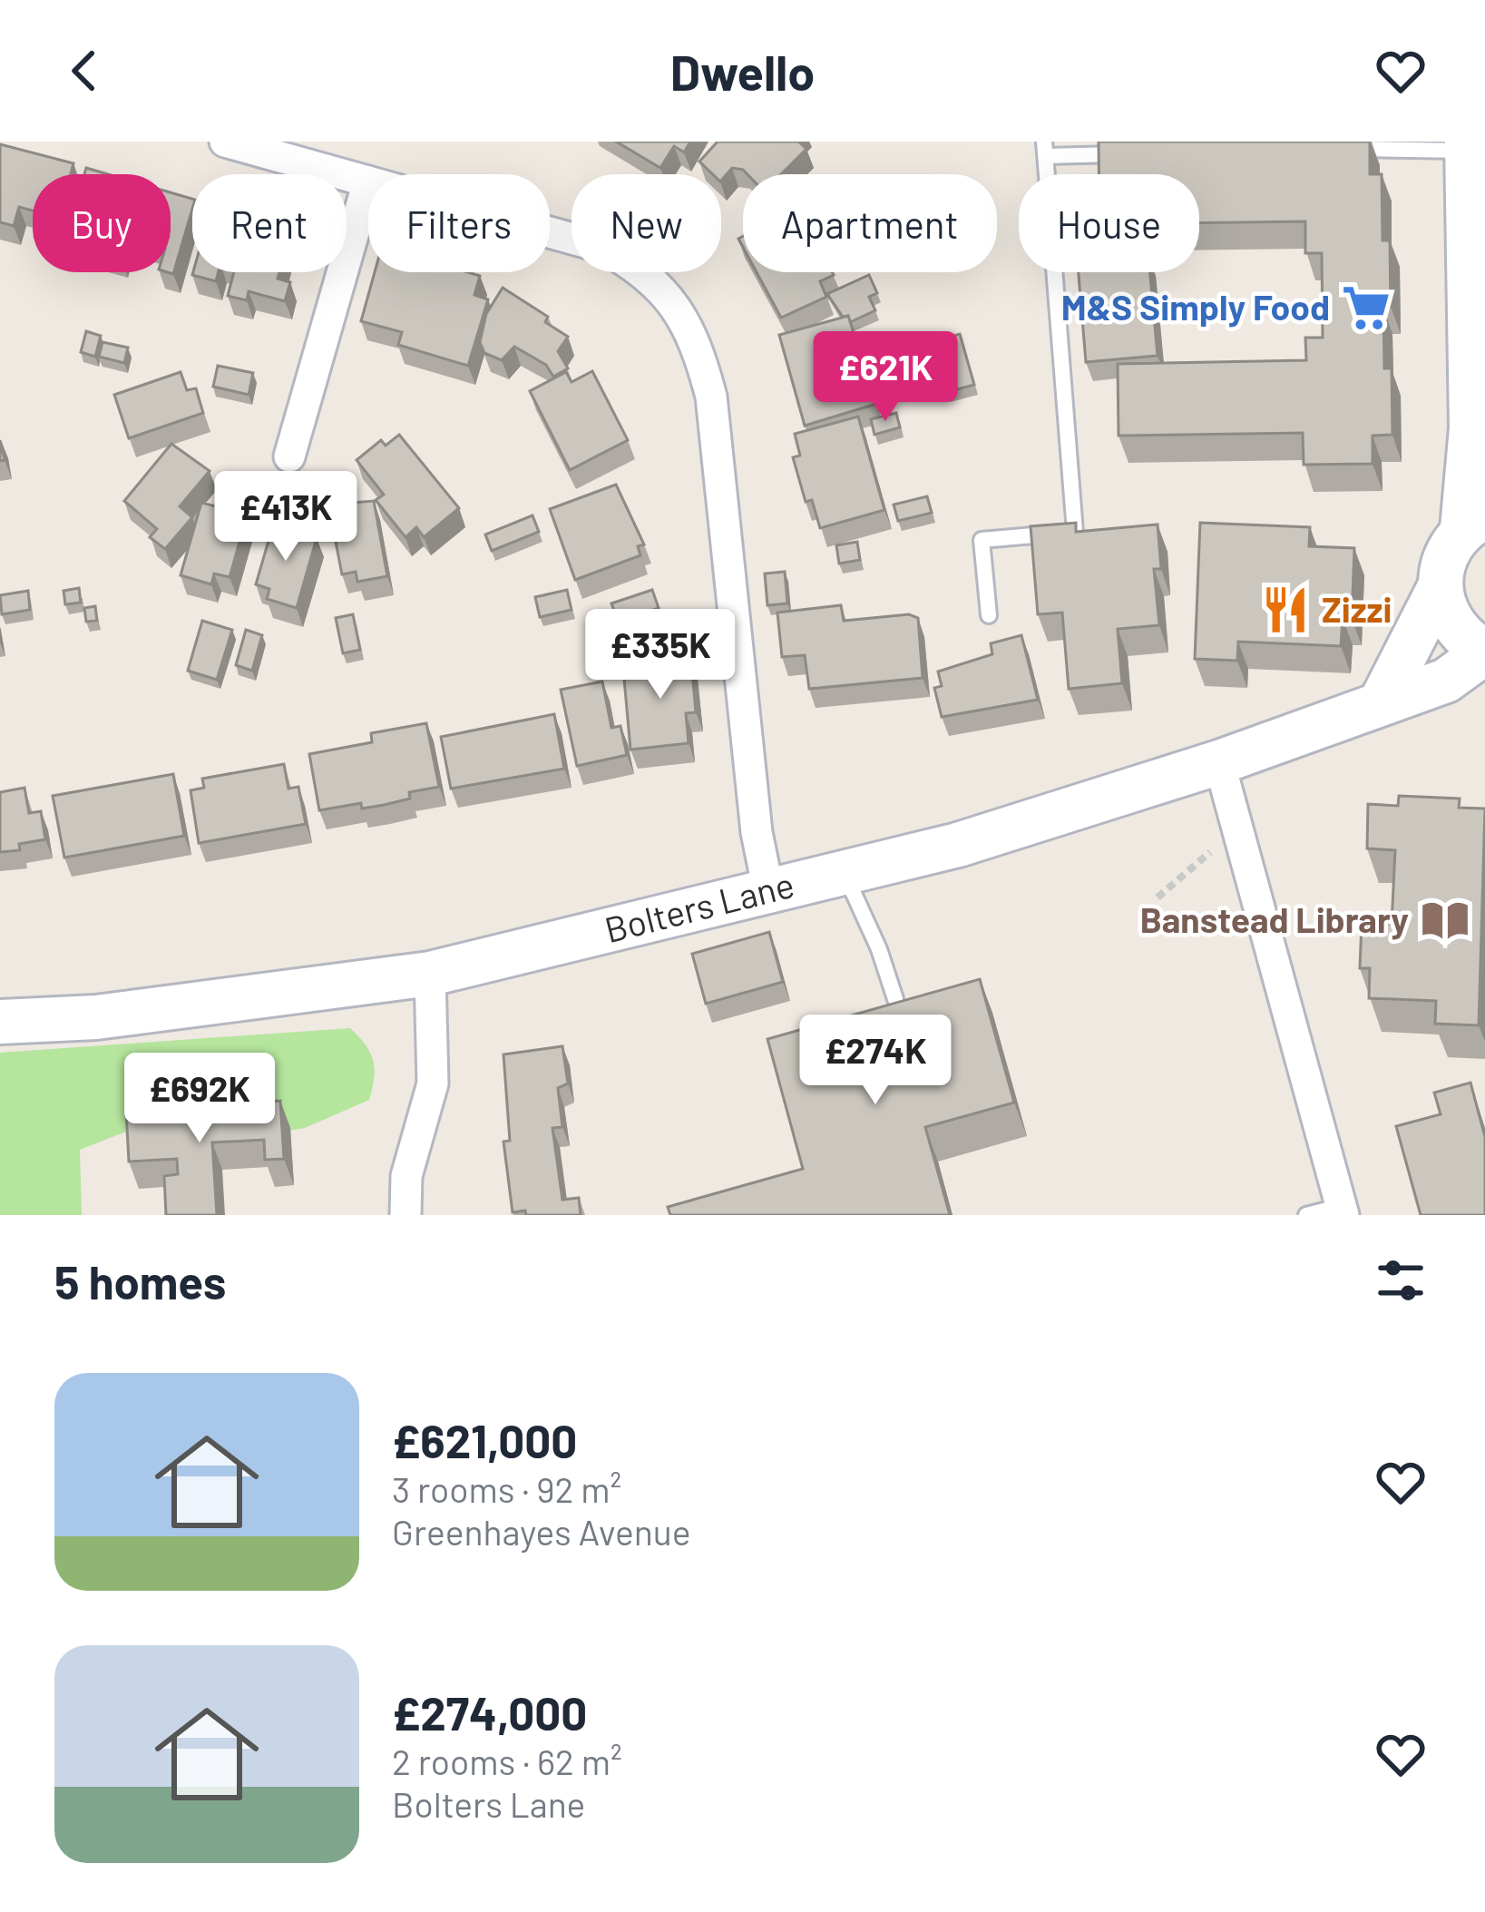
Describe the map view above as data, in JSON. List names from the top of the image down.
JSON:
{
  "streets": {
    "main road": ["Bolters Lane"]
  },
  "places": {
    "supermarket": ["M&S Simply Food"],
    "restaurant": ["Zizzi"],
    "library": ["Banstead Library"]
  },
  "page": {
    "header": "Dwello",
    "chip": [
      "Buy",
      "Rent",
      "Filters",
      "New",
      "Apartment",
      "House"
    ],
    "price": [
      "£621K",
      "£413K",
      "£335K",
      "£274K",
      "£692K"
    ],
    "heading": "5 homes",
    "list": [
      {
        "name": "£621,000",
        "note": "3 rooms · 92 m² · Greenhayes Avenue"
      },
      {
        "name": "£274,000",
        "note": "2 rooms · 62 m² · Bolters Lane"
      }
    ]
  }
}
